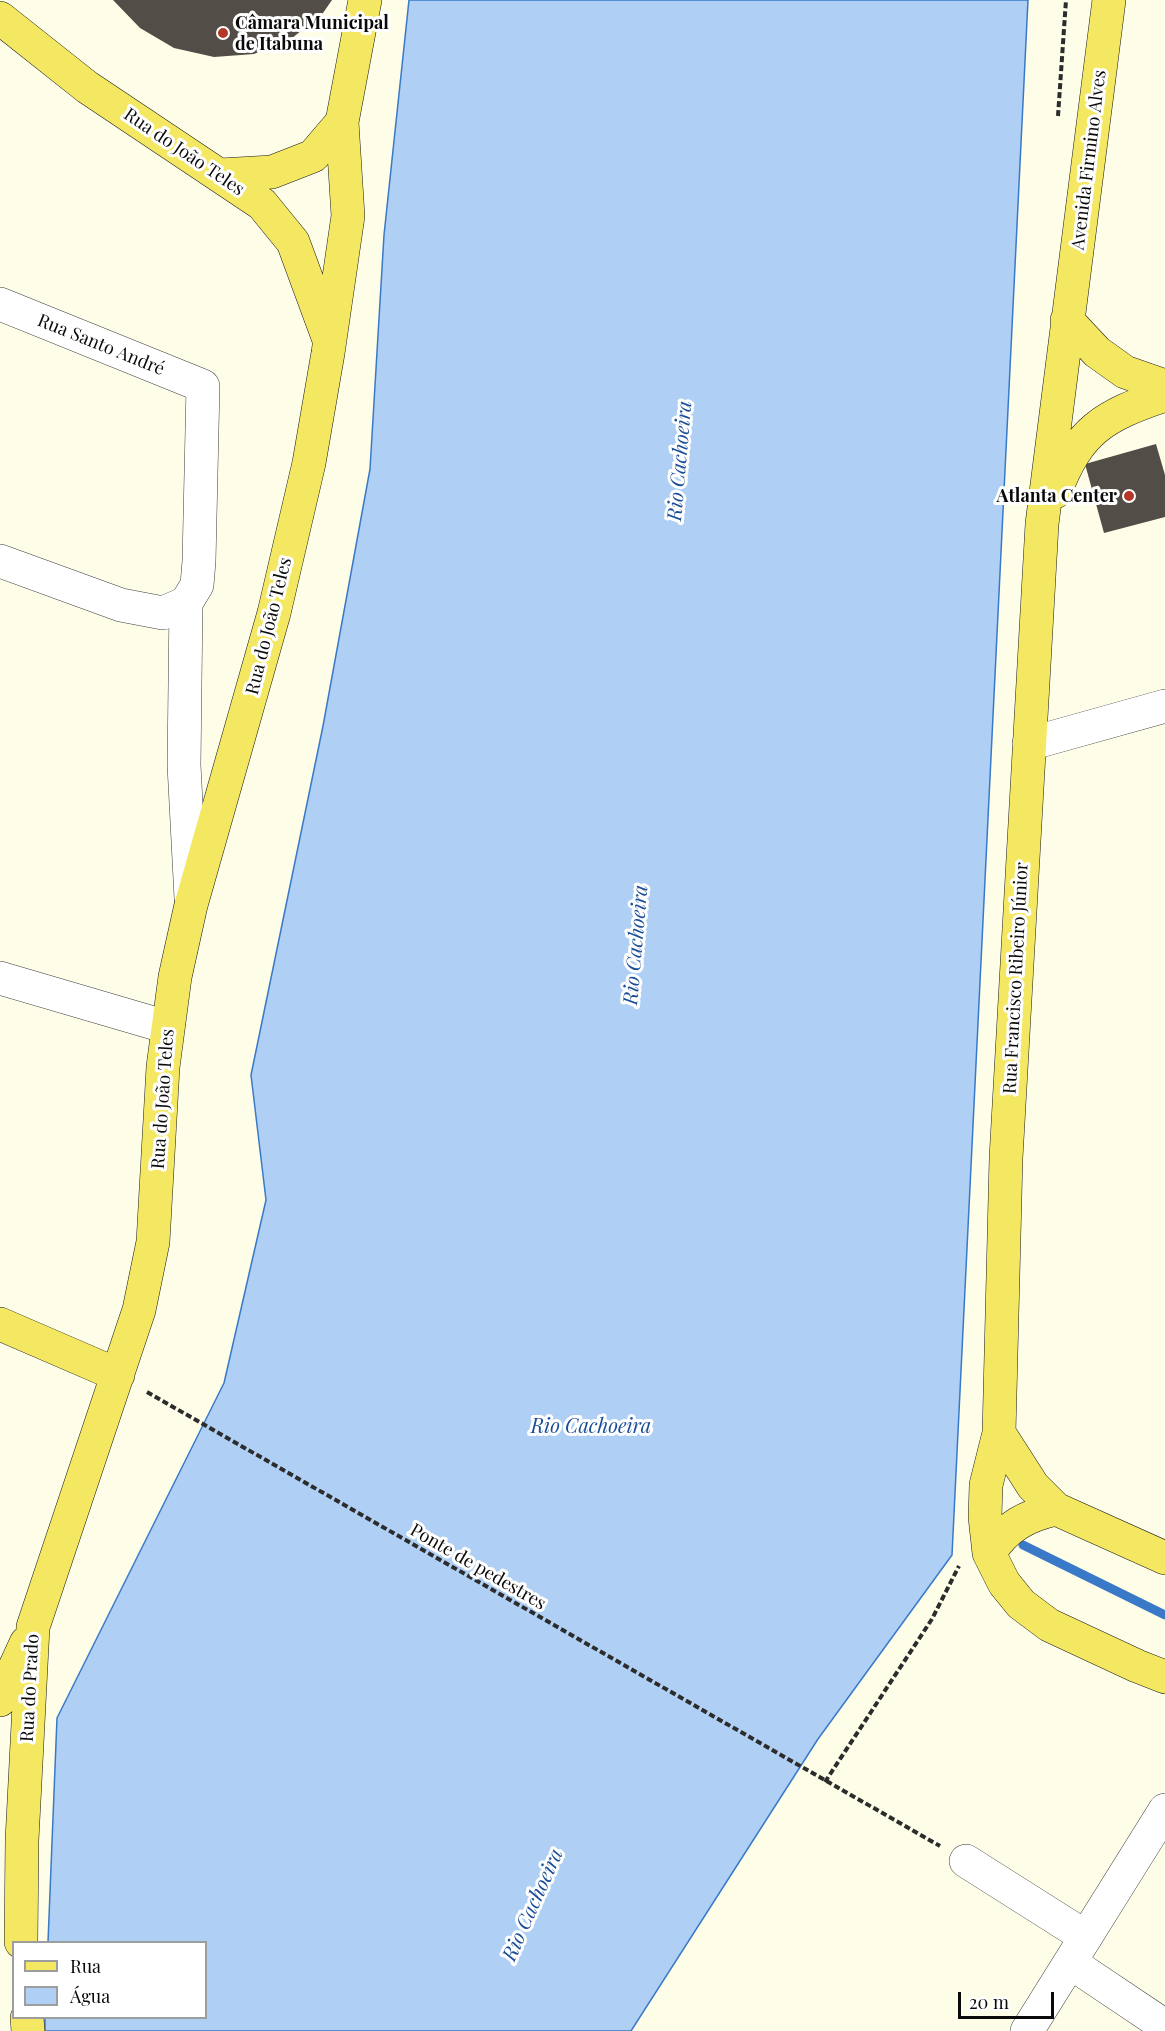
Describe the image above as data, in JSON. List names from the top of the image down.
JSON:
{
  "streets": {
    "main road": [
      "Rua do João Teles",
      "Avenida Firmino Alves",
      "Rua Francisco Ribeiro Júnior",
      "Rua do Prado"
    ],
    "street": ["Rua Santo André"],
    "path": ["Ponte de pedestres"]
  },
  "crossings": [
    ["Rua do João Teles", "Ponte de pedestres"],
    ["Rua do João Teles", "Rua do Prado"],
    ["Avenida Firmino Alves", "Rua Francisco Ribeiro Júnior"],
    ["Ponte de pedestres", "Rua do Prado"]
  ],
  "water": ["Rio Cachoeira"],
  "places": ["Câmara Municipal de Itabuna", "Atlanta Center"],
  "legend": ["Rua", "Água"],
  "scale_bar": "20 m"
}
